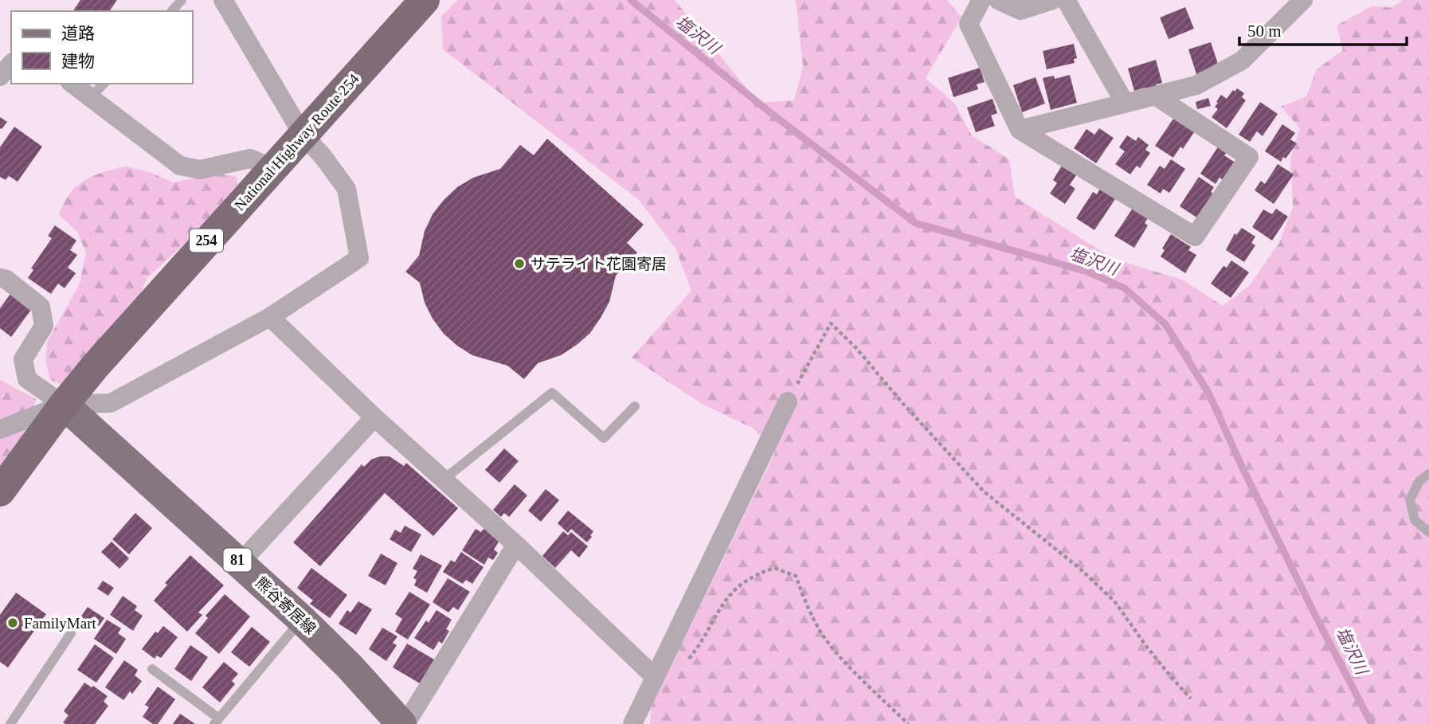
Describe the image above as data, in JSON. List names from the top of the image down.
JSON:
{
  "streets": {
    "highway": ["National Highway Route 254", "254"],
    "main road": ["81", "熊谷寄居線"]
  },
  "crossings": [
    ["National Highway Route 254", "熊谷寄居線"]
  ],
  "water": ["塩沢川"],
  "places": ["サテライト花園寄居", "FamilyMart"],
  "legend": ["道路", "建物"],
  "scale_bar": "50 m"
}
